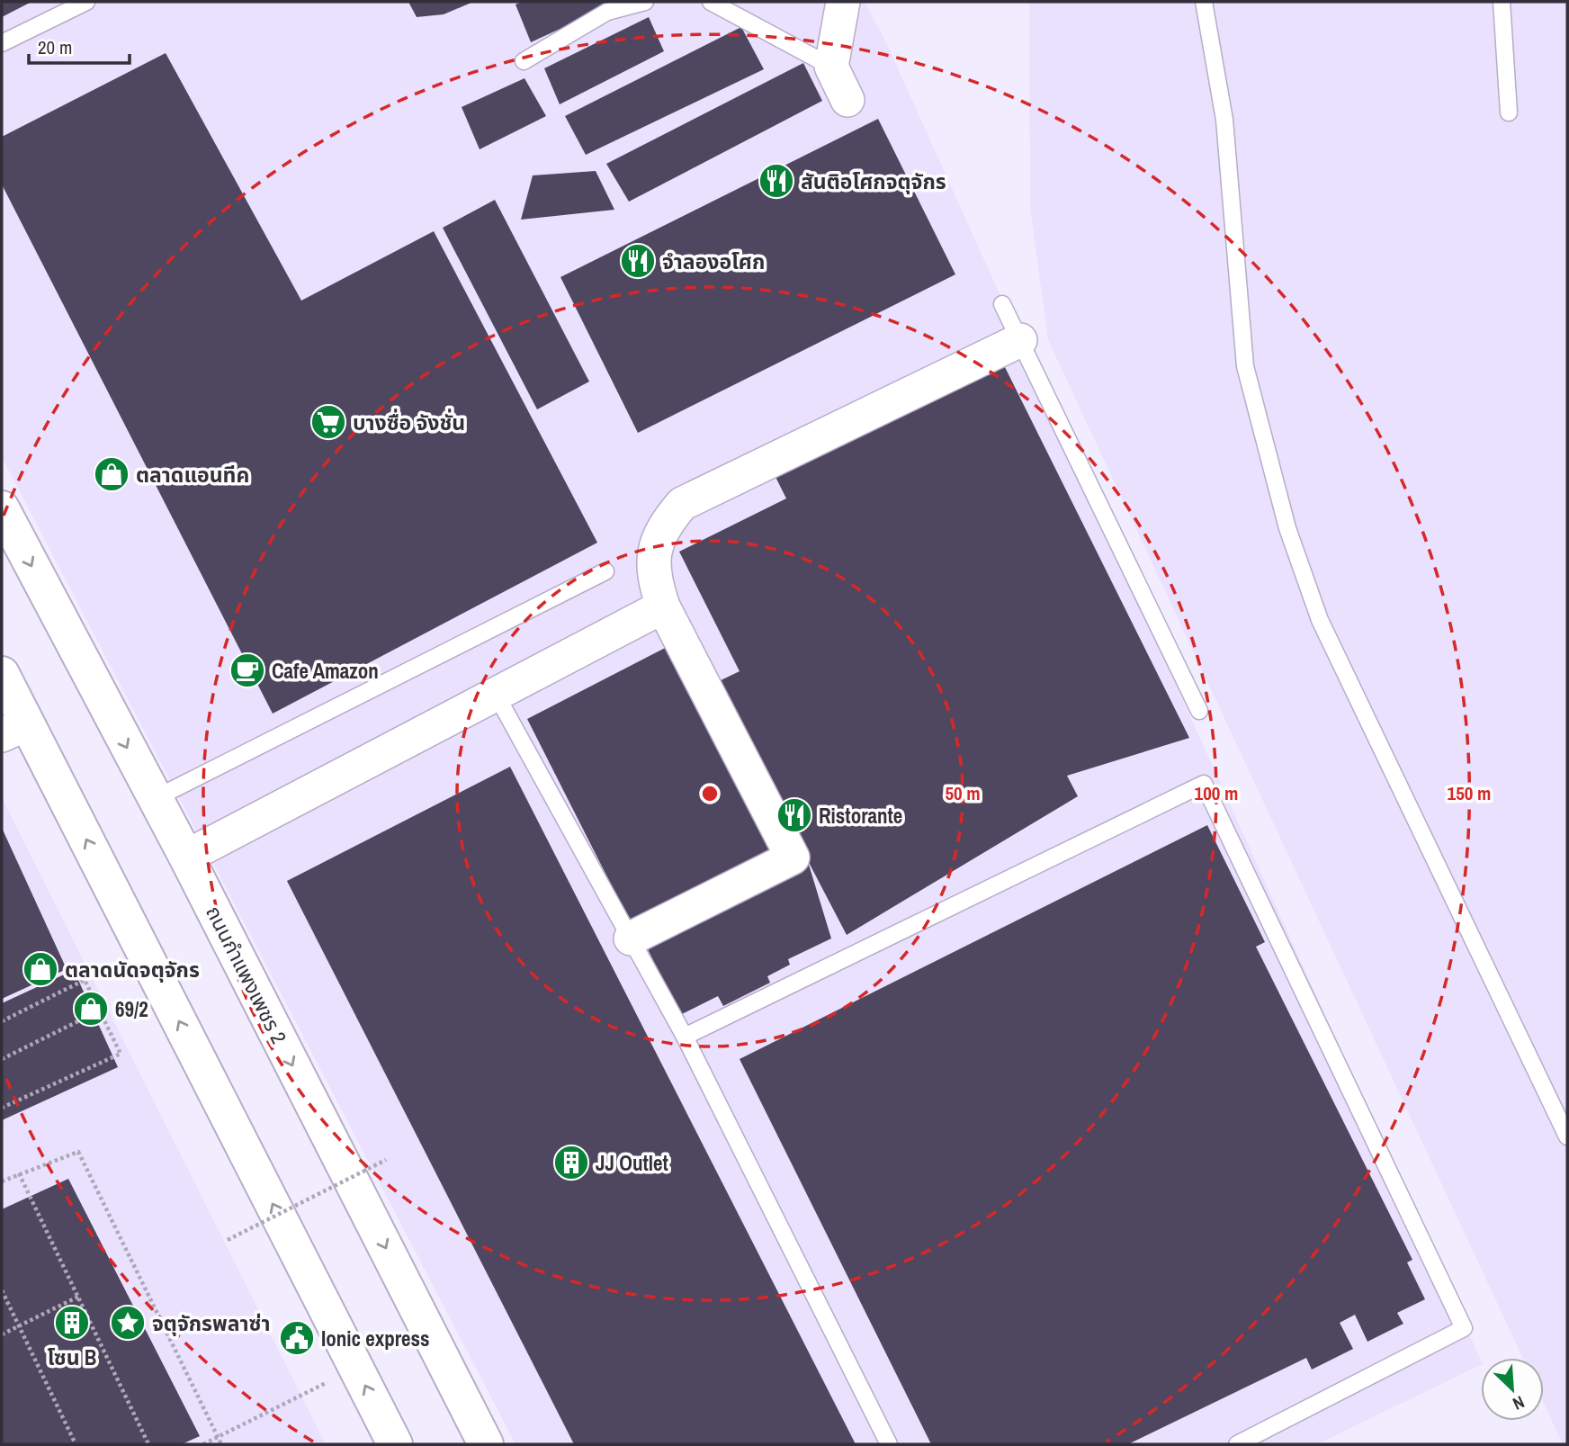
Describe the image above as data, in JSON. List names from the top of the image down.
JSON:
{
  "streets": {
    "main road": ["ถนนกำแพงเพชร 2"]
  },
  "places": {
    "restaurant": ["สันติอโศกจตุจักร", "จำลองอโศก", "Ristorante"],
    "supermarket": ["บางซื่อ จังชั่น"],
    "shop": ["ตลาดแอนทีค", "ตลาดนัดจตุจักร", "69/2"],
    "cafe": ["Cafe Amazon"],
    "building": ["JJ Outlet", "โซน B"],
    "place": ["จตุจักรพลาซ่า"],
    "public building": ["Ionic express"]
  },
  "scale_bar": "20 m",
  "north": "bottom right",
  "rings": ["50 m", "100 m", "150 m"]
}
